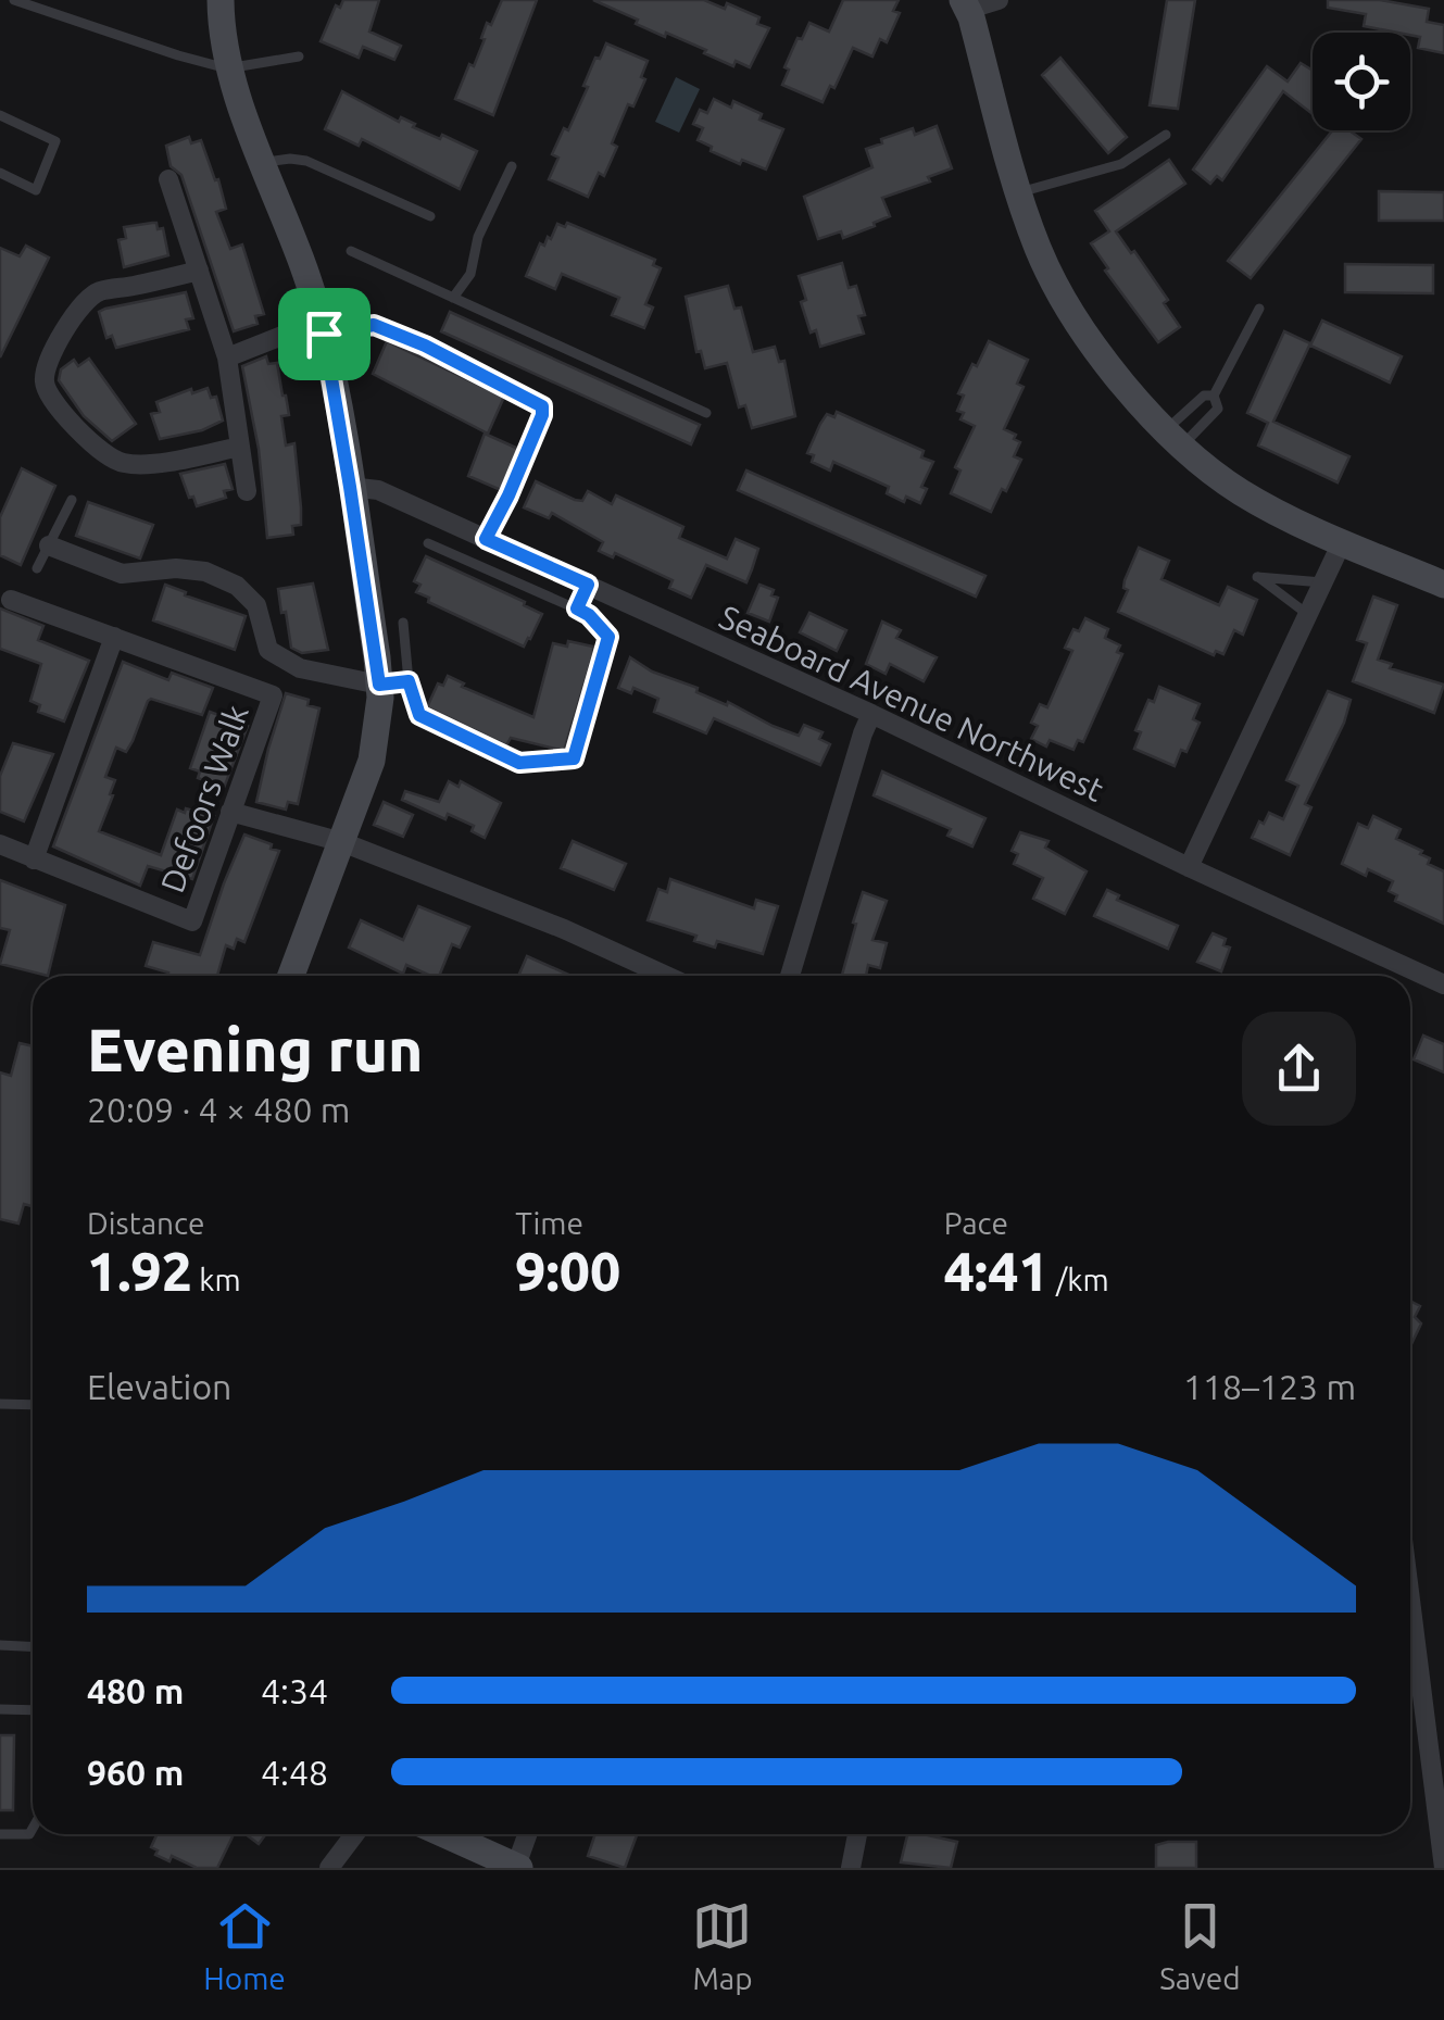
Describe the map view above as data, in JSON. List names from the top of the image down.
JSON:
{
  "streets": {
    "street": ["Seaboard Avenue Northwest", "Defoors Walk"]
  },
  "page": {
    "heading": ["Evening run", "20:09 · 4 × 480 m"],
    "stats": [
      ["Distance", "1.92 km"],
      ["Time", "9:00"],
      ["Pace", "4:41 /km"]
    ],
    "chart": ["Elevation", "118–123 m"],
    "list": [
      {
        "name": "480 m",
        "note": "4:34"
      },
      {
        "name": "960 m",
        "note": "4:48"
      }
    ],
    "tabs": ["Home", "Map", "Saved"]
  }
}
